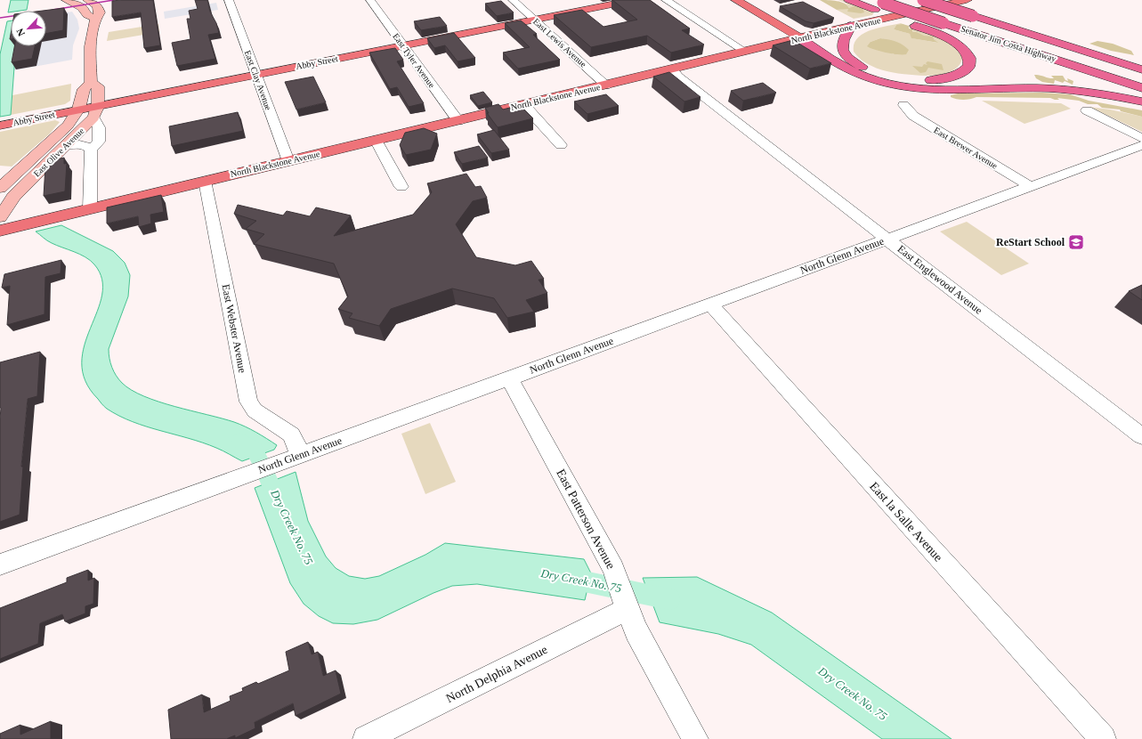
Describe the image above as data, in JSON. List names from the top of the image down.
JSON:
{
  "streets": {
    "highway": ["Senator Jim Costa Highway"],
    "main road": ["North Blackstone Avenue", "Abby Street", "East Olive Avenue"],
    "street": [
      "East Lewis Avenue",
      "East Tyler Avenue",
      "East Clay Avenue",
      "East Brewer Avenue",
      "North Glenn Avenue",
      "East Englewood Avenue",
      "East Webster Avenue",
      "East Patterson Avenue",
      "East la Salle Avenue",
      "North Delphia Avenue"
    ]
  },
  "crossings": [
    ["North Blackstone Avenue", "East Lewis Avenue"],
    ["North Blackstone Avenue", "East Tyler Avenue"],
    ["North Blackstone Avenue", "East Clay Avenue"],
    ["North Blackstone Avenue", "East Englewood Avenue"],
    ["North Blackstone Avenue", "East Webster Avenue"],
    ["East Lewis Avenue", "Abby Street"],
    ["East Tyler Avenue", "Abby Street"],
    ["Abby Street", "East Clay Avenue"],
    ["Abby Street", "East Olive Avenue"],
    ["East Brewer Avenue", "North Glenn Avenue"],
    ["North Glenn Avenue", "East Englewood Avenue"],
    ["North Glenn Avenue", "East Webster Avenue"],
    ["North Glenn Avenue", "East Patterson Avenue"],
    ["North Glenn Avenue", "East la Salle Avenue"],
    ["East Patterson Avenue", "North Delphia Avenue"]
  ],
  "water": ["Dry Creek No. 75"],
  "places": {
    "school or university": ["ReStart School"]
  },
  "north": "bottom left"
}
